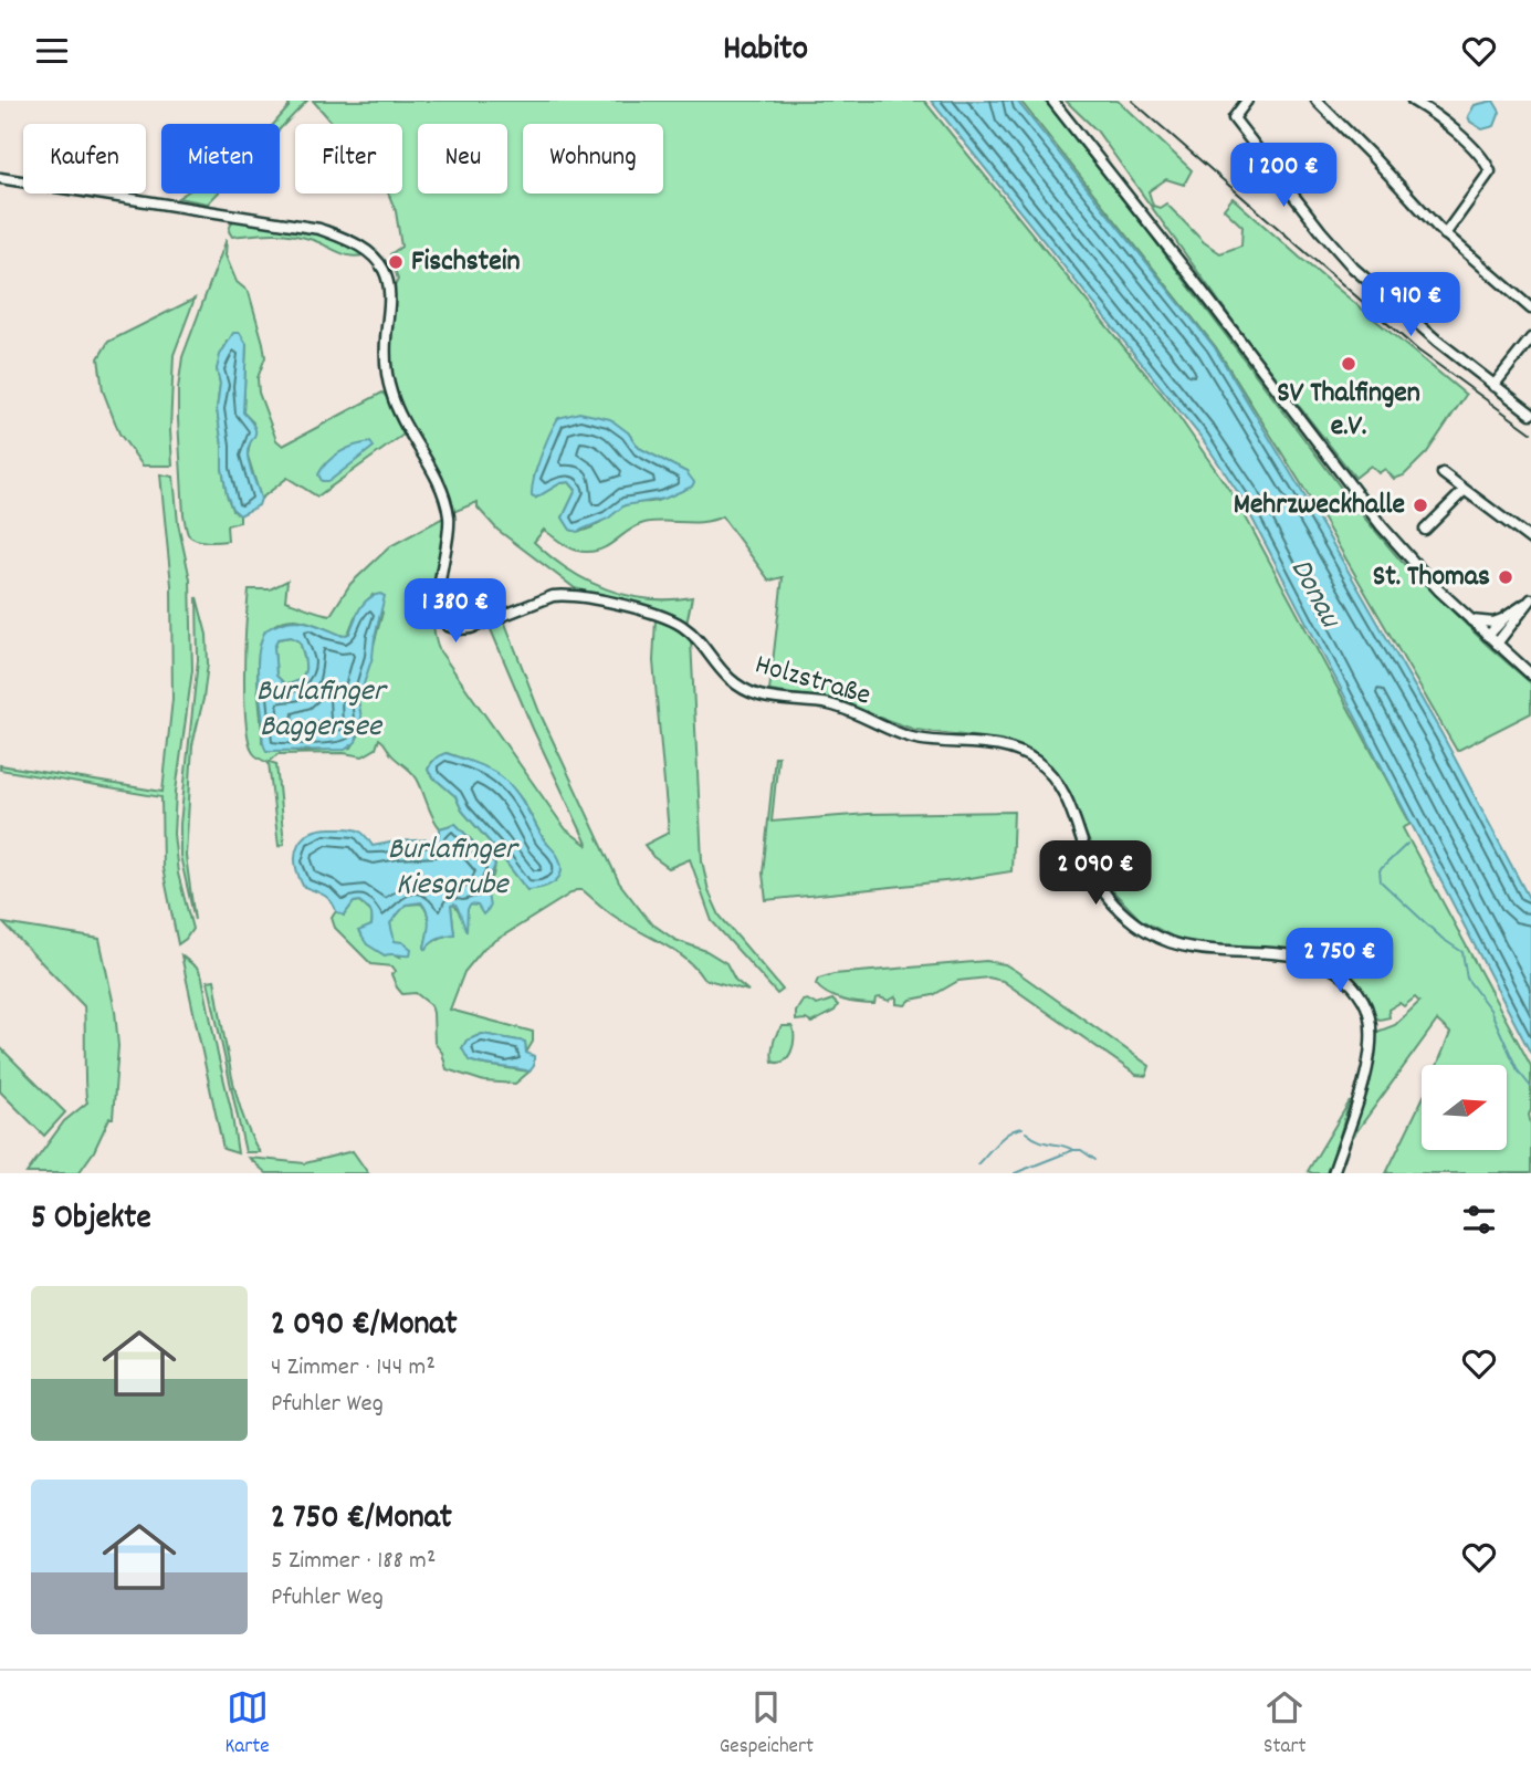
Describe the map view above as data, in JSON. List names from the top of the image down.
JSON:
{
  "streets": {
    "street": ["Holzstraße"]
  },
  "water": ["Donau", "Burlafinger Baggersee", "Burlafinger Kiesgrube"],
  "places": [
    "Fischstein",
    "SV Thalfingen e.V.",
    "Mehrzweckhalle",
    "St. Thomas"
  ],
  "north": "right",
  "page": {
    "header": "Habito",
    "chip": [
      "Kaufen",
      "Mieten",
      "Filter",
      "Neu",
      "Wohnung"
    ],
    "price": [
      "1 200 €",
      "1 910 €",
      "1 380 €",
      "2 090 €",
      "2 750 €"
    ],
    "heading": "5 Objekte",
    "list": [
      {
        "name": "2 090 €/Monat",
        "note": "4 Zimmer · 144 m² · Pfuhler Weg"
      },
      {
        "name": "2 750 €/Monat",
        "note": "5 Zimmer · 188 m² · Pfuhler Weg"
      }
    ],
    "tabs": ["Karte", "Gespeichert", "Start"]
  }
}
